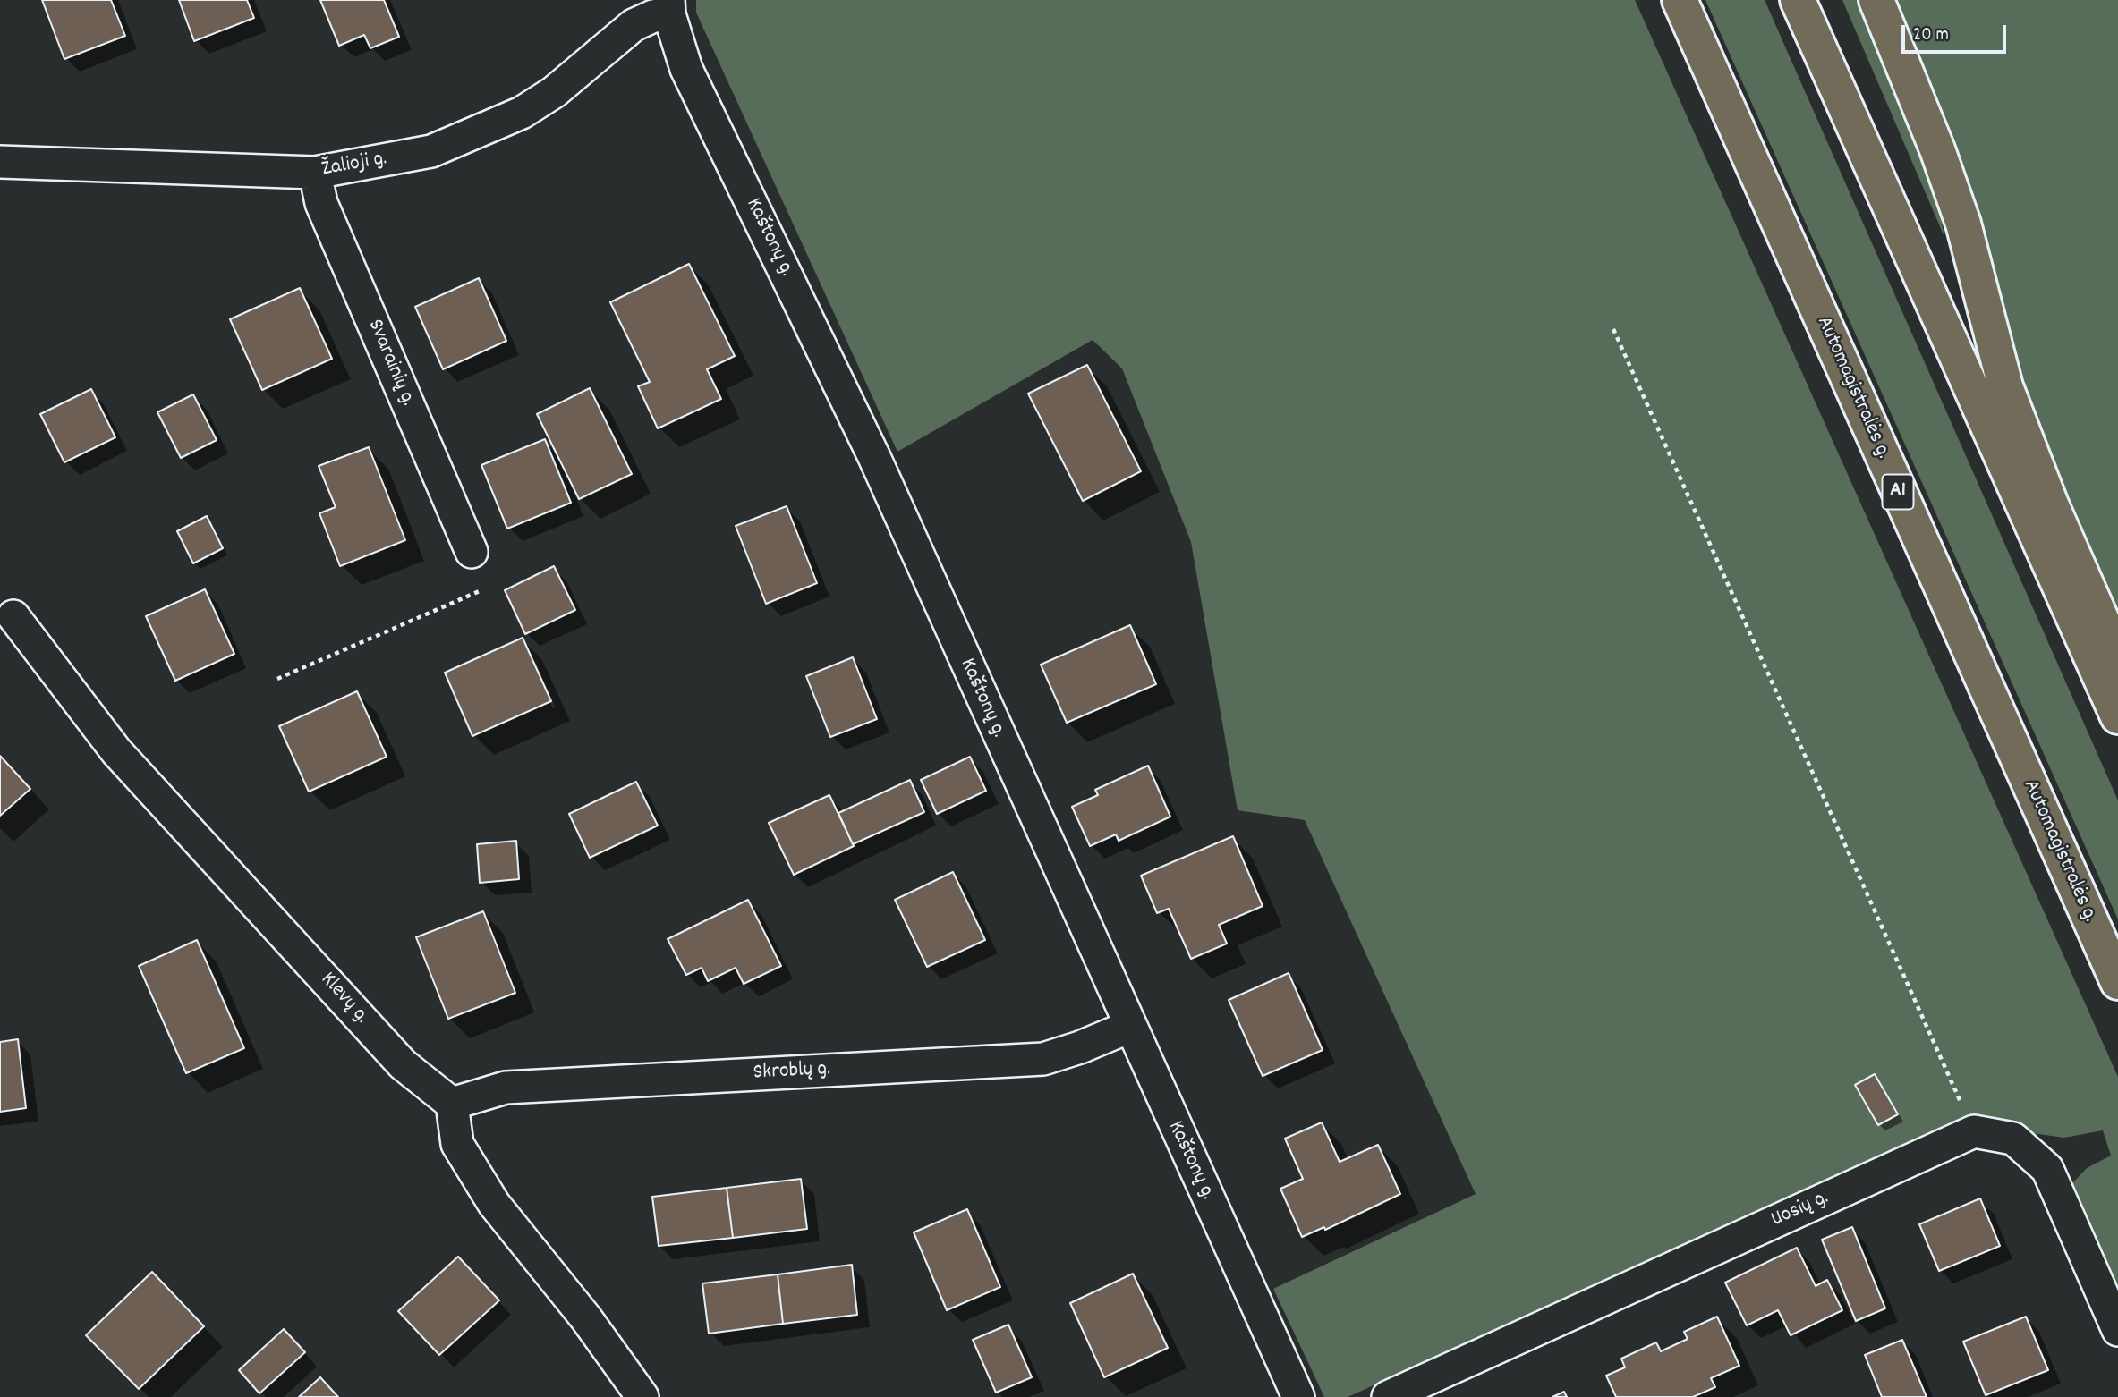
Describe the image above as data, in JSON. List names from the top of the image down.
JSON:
{
  "streets": {
    "highway": ["Automagistralės g.", "A1"],
    "street": [
      "Žalioji g.",
      "Kaštonų g.",
      "Svarainių g.",
      "Klevų g.",
      "Skroblų g.",
      "Uosių g."
    ]
  },
  "crossings": [
    ["Žalioji g.", "Kaštonų g."],
    ["Žalioji g.", "Svarainių g."],
    ["Kaštonų g.", "Skroblų g."],
    ["Klevų g.", "Skroblų g."]
  ],
  "scale_bar": "20 m"
}
